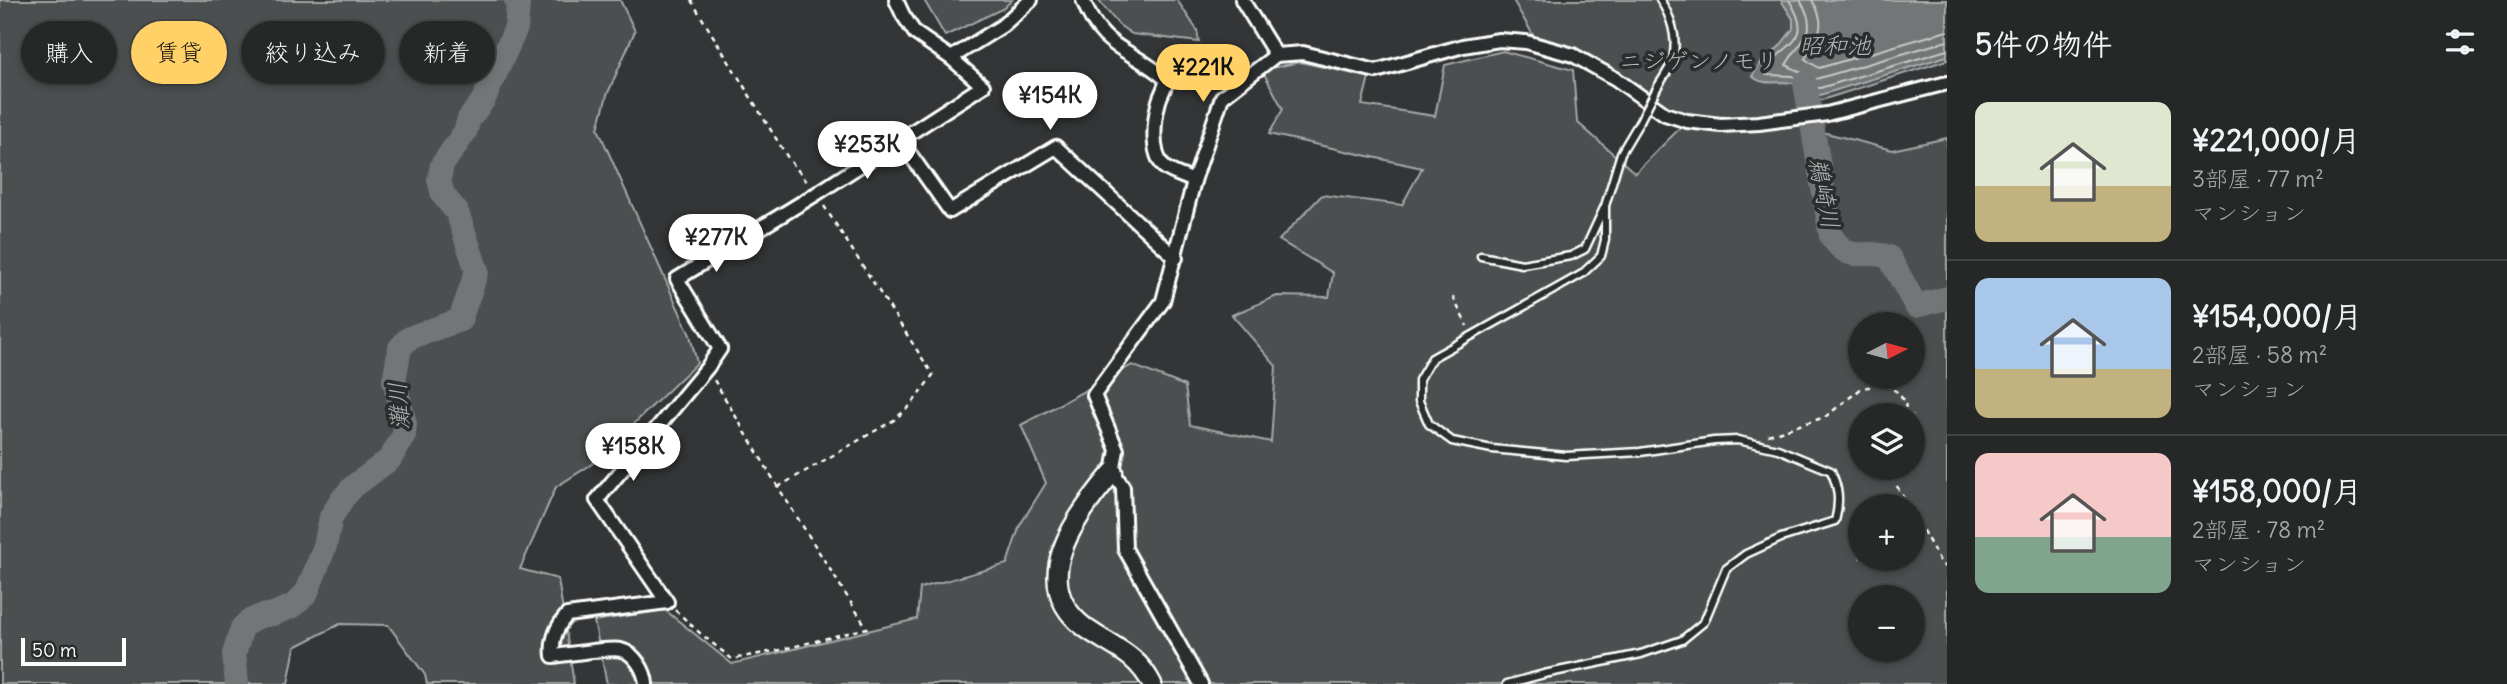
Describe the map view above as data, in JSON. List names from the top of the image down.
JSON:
{
  "water": ["昭和池", "鵜崎川", "灘川"],
  "parks": ["ニジゲンノモリ"],
  "scale_bar": "50 m",
  "north": "right",
  "page": {
    "heading": "5件の物件",
    "chip": [
      "購入",
      "賃貸",
      "絞り込み",
      "新着"
    ],
    "price": [
      "¥221K",
      "¥154K",
      "¥253K",
      "¥277K",
      "¥158K"
    ],
    "list": [
      {
        "name": "¥221,000/月",
        "note": "3部屋 · 77 m² · マンション"
      },
      {
        "name": "¥154,000/月",
        "note": "2部屋 · 58 m² · マンション"
      },
      {
        "name": "¥158,000/月",
        "note": "2部屋 · 78 m² · マンション"
      }
    ],
    "map_buttons": ["+", "−"],
    "scale": "50 m"
  }
}
